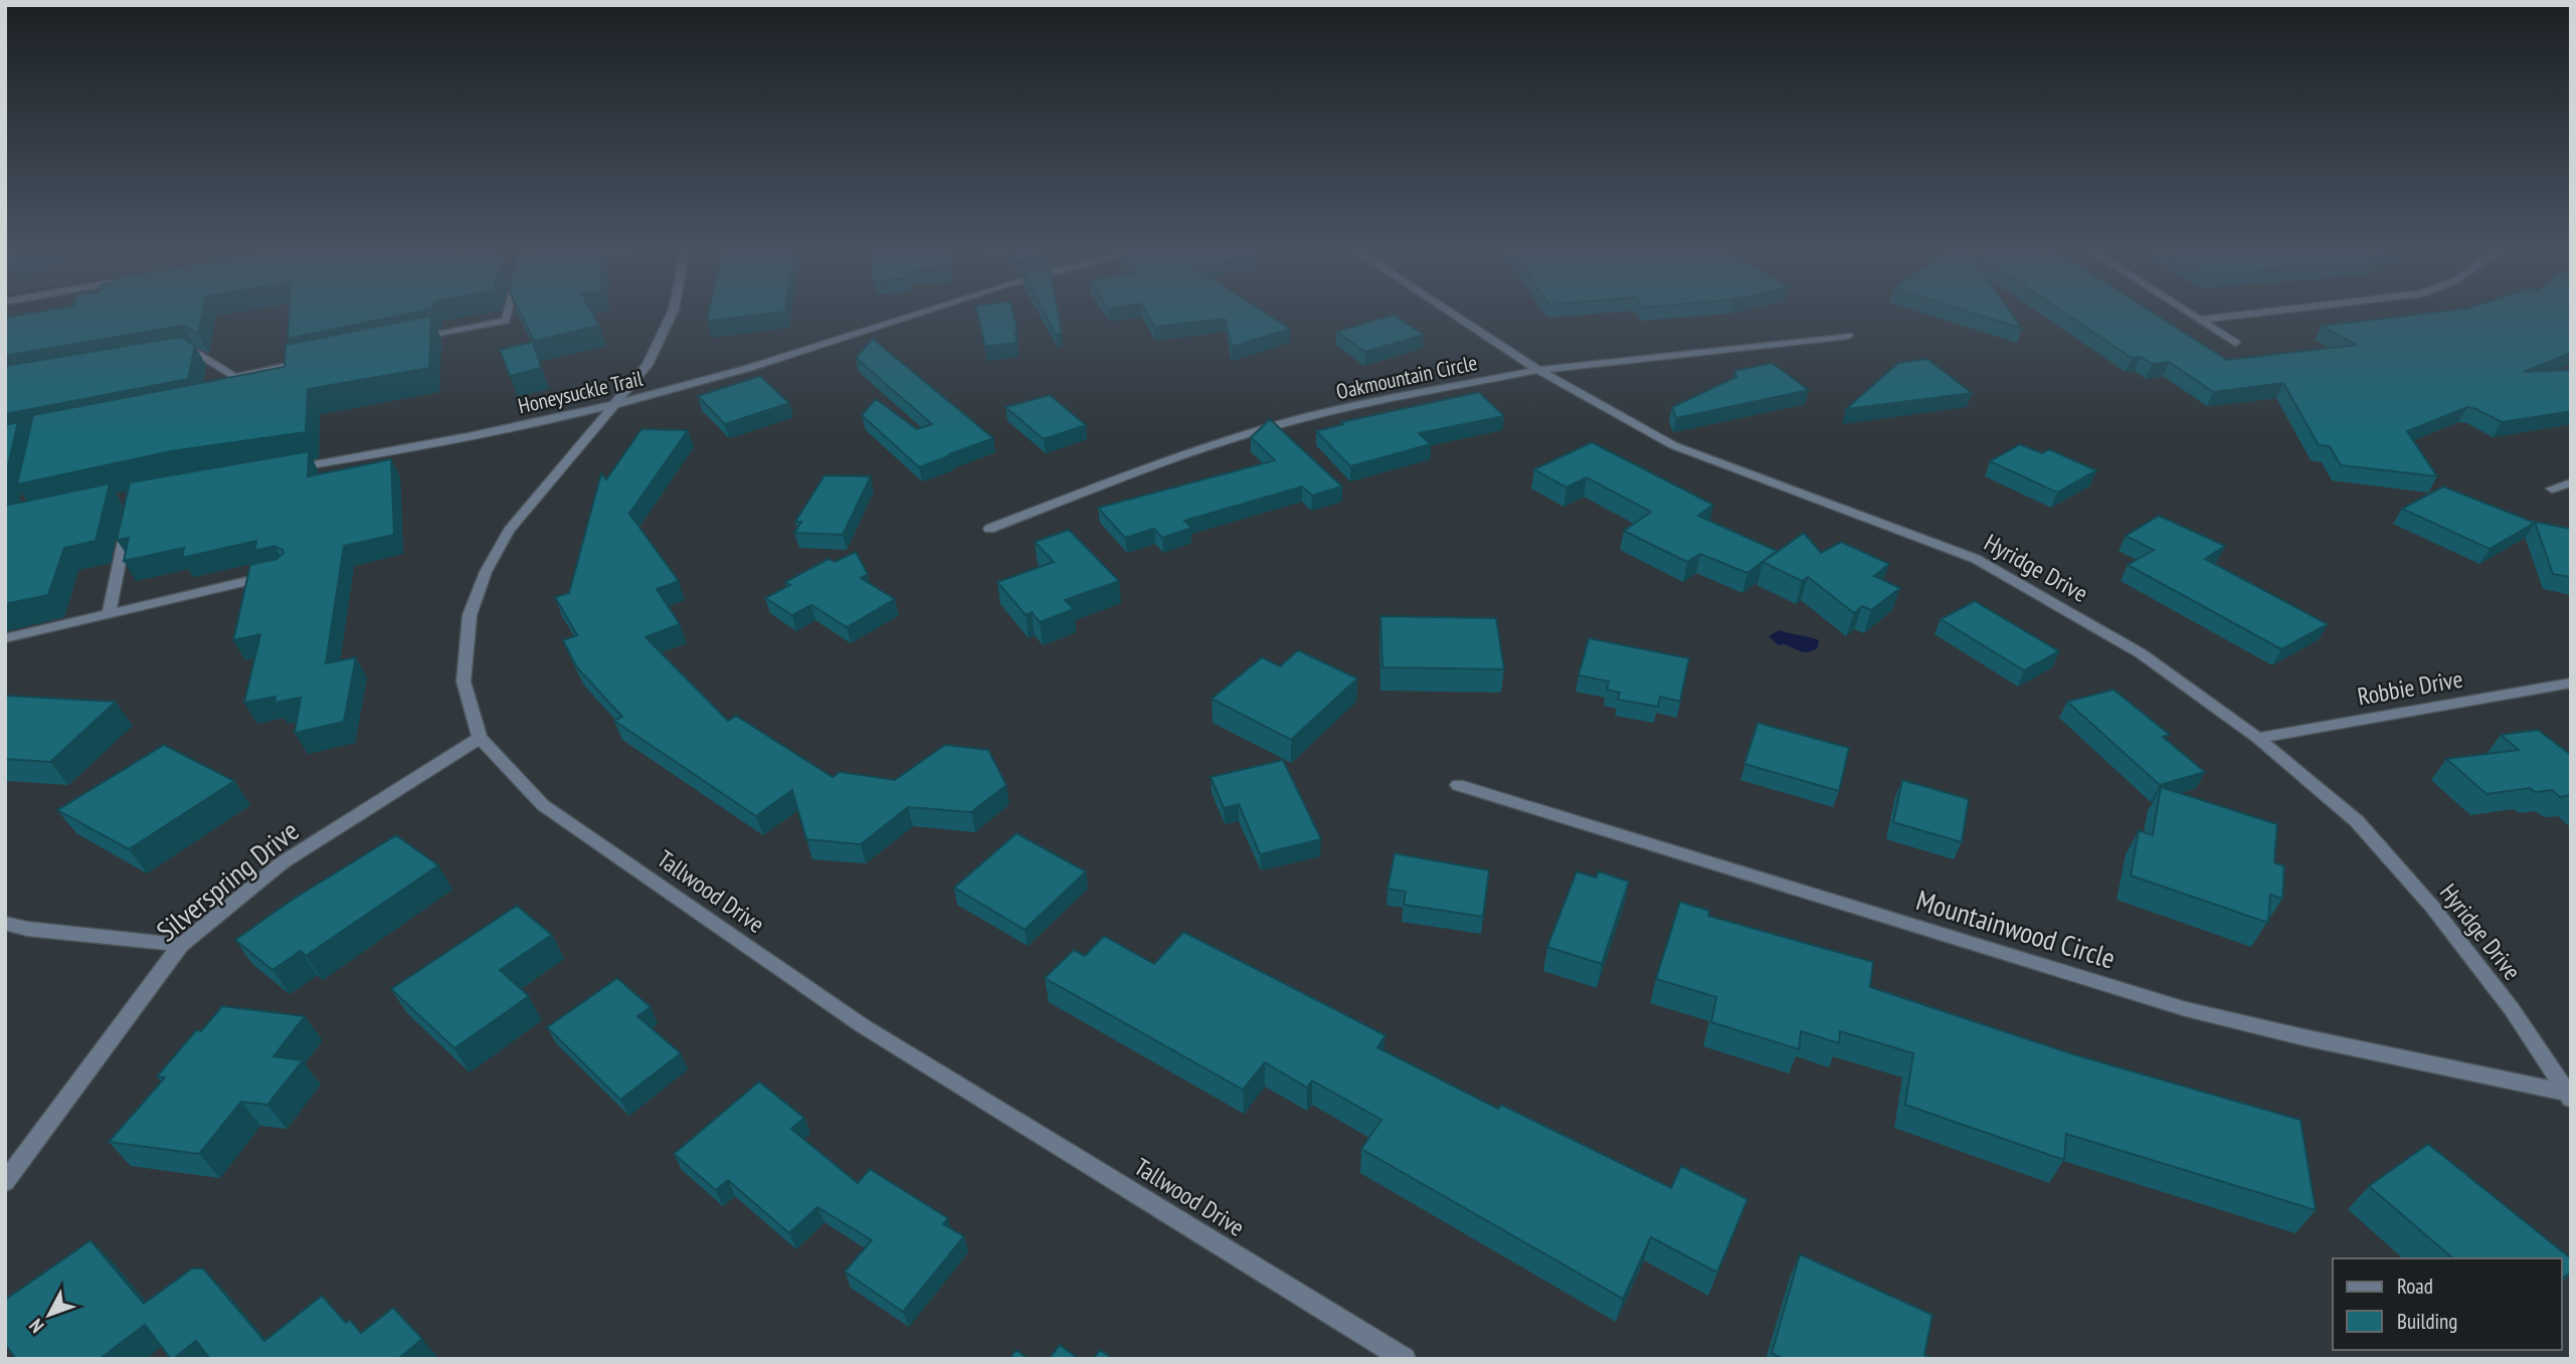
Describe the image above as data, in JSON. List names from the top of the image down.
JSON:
{
  "streets": {
    "street": [
      "Oakmountain Circle",
      "Honeysuckle Trail",
      "Hyridge Drive",
      "Robbie Drive",
      "Silverspring Drive",
      "Tallwood Drive",
      "Mountainwood Circle"
    ]
  },
  "crossings": [
    ["Oakmountain Circle", "Hyridge Drive"],
    ["Honeysuckle Trail", "Tallwood Drive"],
    ["Hyridge Drive", "Robbie Drive"],
    ["Hyridge Drive", "Mountainwood Circle"],
    ["Silverspring Drive", "Tallwood Drive"]
  ],
  "legend": ["Road", "Building"],
  "north": "bottom left"
}
